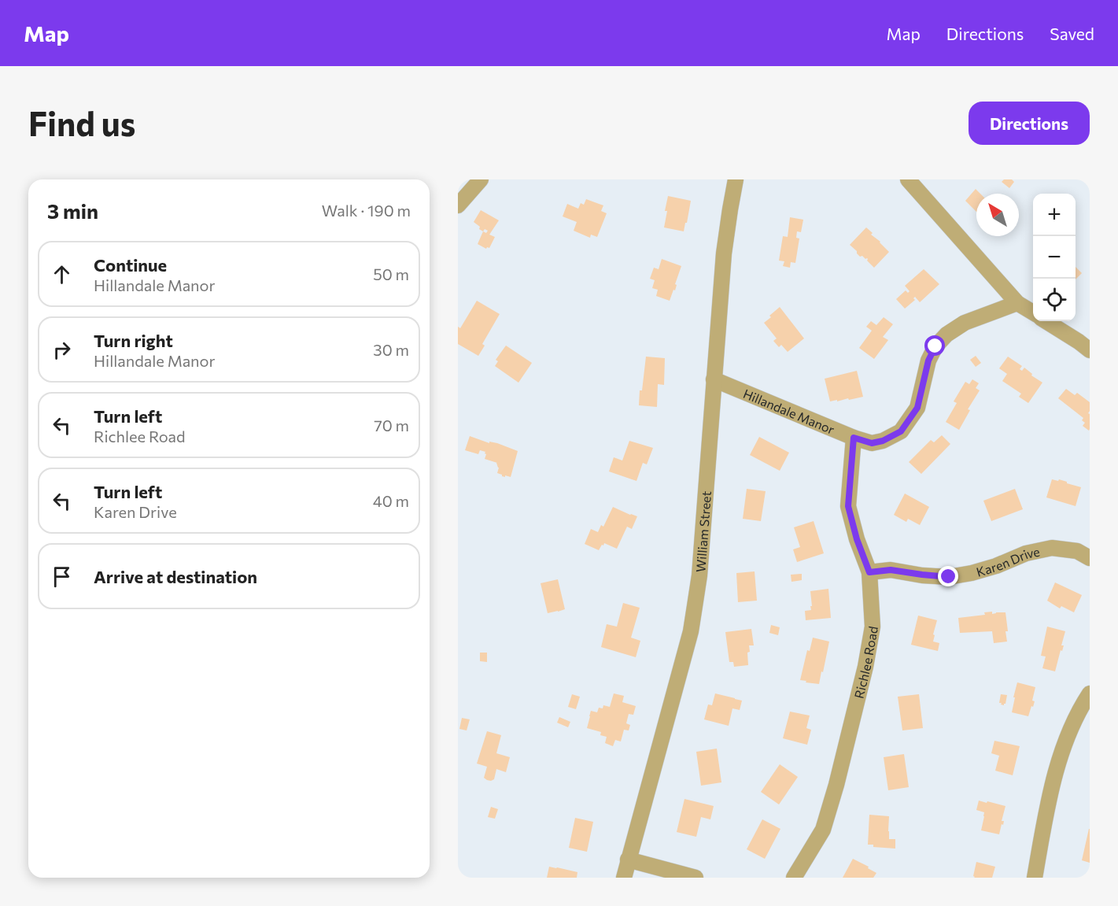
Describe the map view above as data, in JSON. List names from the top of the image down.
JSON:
{
  "streets": {
    "street": [
      "Hillandale Manor",
      "William Street",
      "Karen Drive",
      "Richlee Road"
    ]
  },
  "crossings": [
    ["Hillandale Manor", "William Street"],
    ["Hillandale Manor", "Richlee Road"],
    ["Karen Drive", "Richlee Road"]
  ],
  "north": "top left",
  "page": {
    "header": "Map",
    "nav": ["Map", "Directions", "Saved"],
    "buttons": "Directions",
    "title": "Find us",
    "heading": ["3 min", "Walk · 190 m"],
    "map_buttons": ["+", "−"],
    "list": [
      ["Continue", "Hillandale Manor", "50 m"],
      ["Turn right", "Hillandale Manor", "30 m"],
      ["Turn left", "Richlee Road", "70 m"],
      ["Turn left", "Karen Drive", "40 m"],
      "Arrive at destination"
    ]
  }
}
